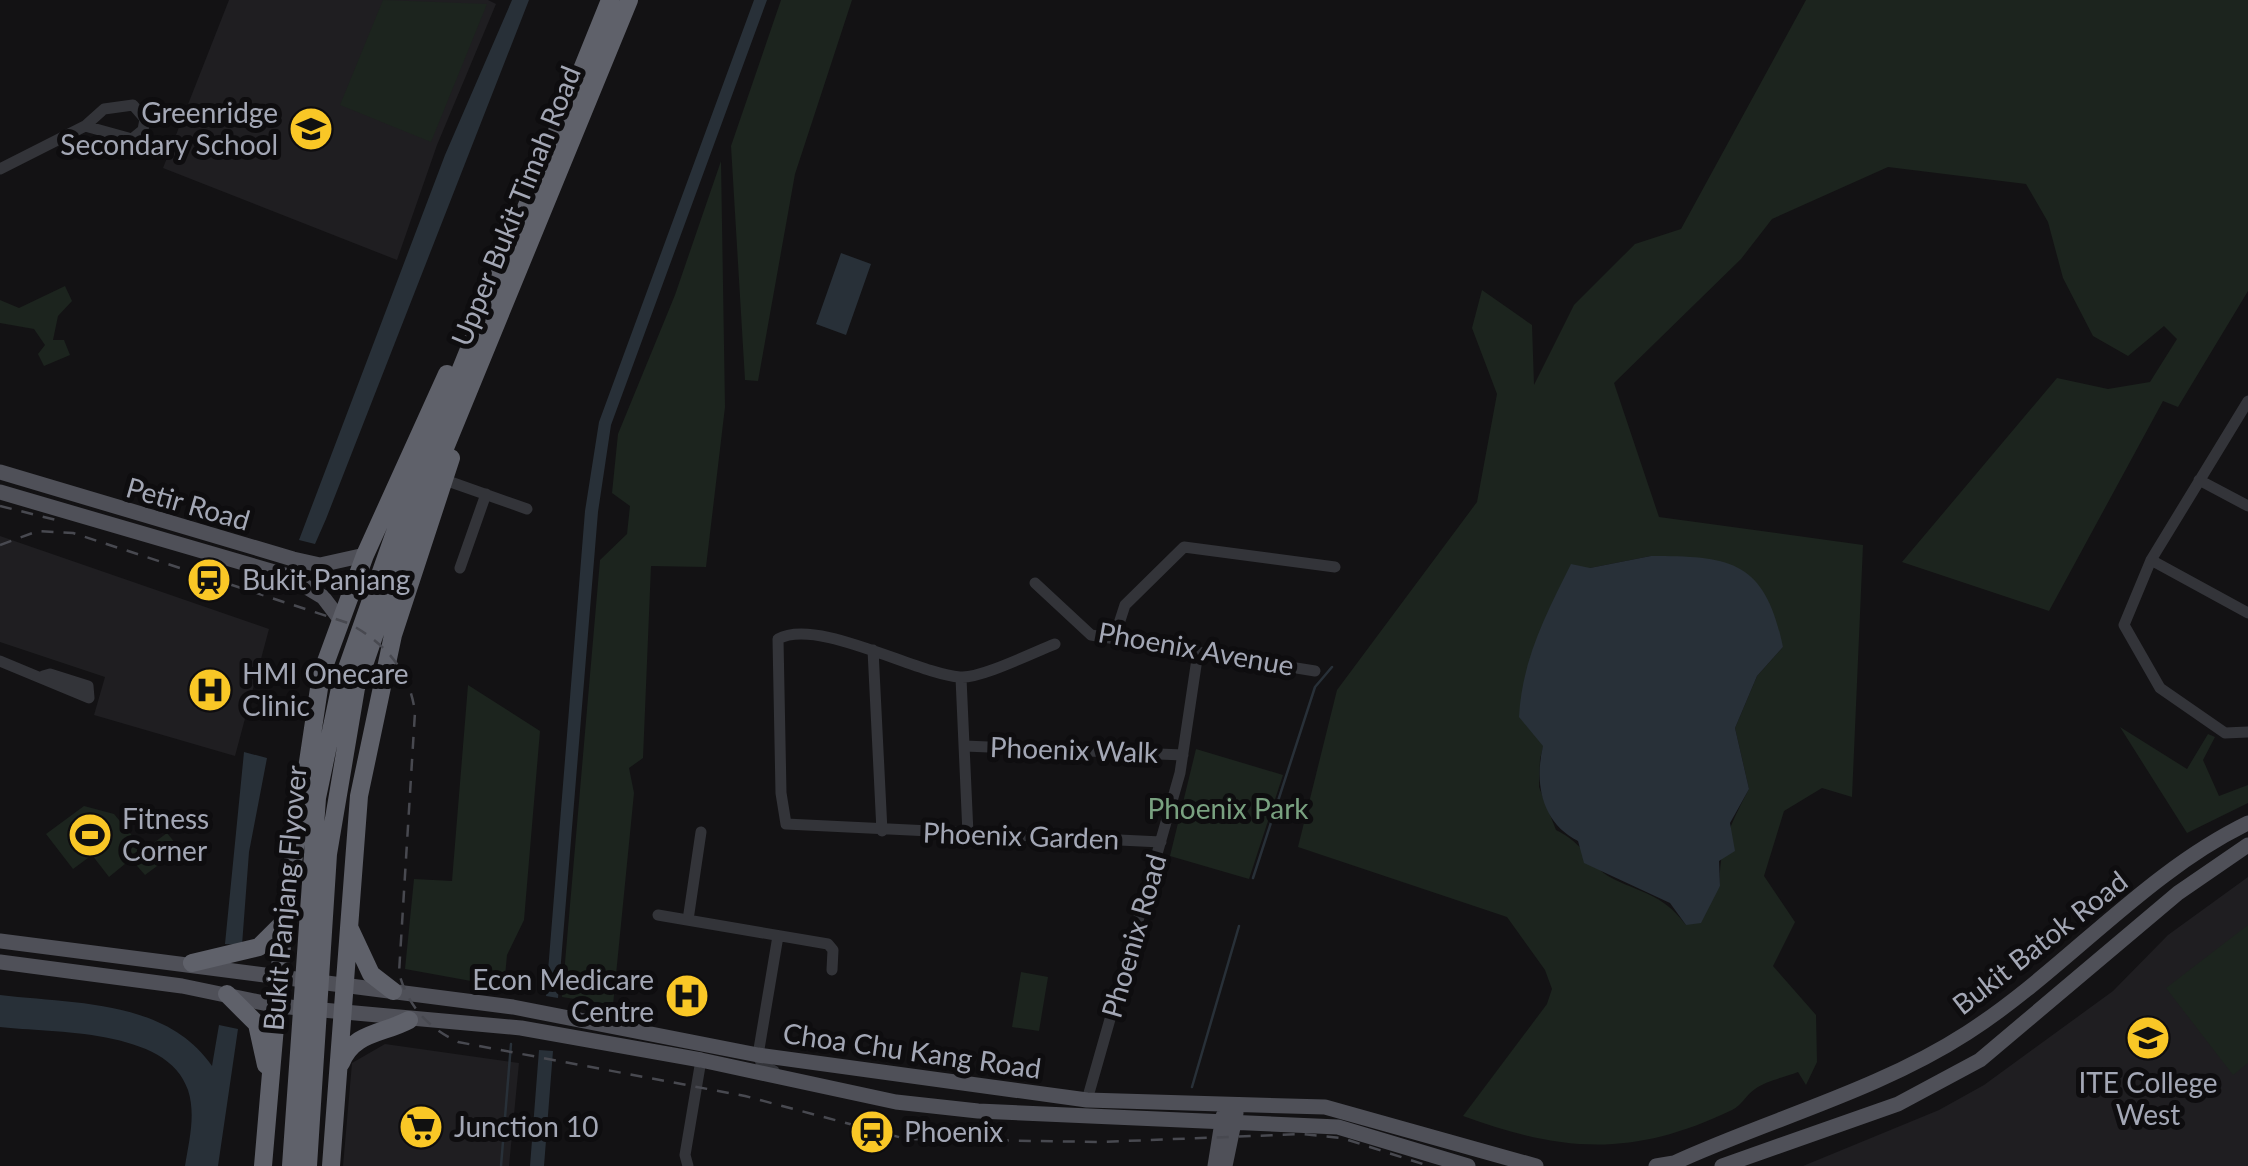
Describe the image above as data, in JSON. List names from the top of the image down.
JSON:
{
  "streets": {
    "highway": ["Upper Bukit Timah Road", "Bukit Panjang Flyover"],
    "main road": ["Petir Road", "Bukit Batok Road", "Choa Chu Kang Road"],
    "street": [
      "Phoenix Avenue",
      "Phoenix Walk",
      "Phoenix Garden",
      "Phoenix Road"
    ]
  },
  "crossings": [
    ["Upper Bukit Timah Road", "Bukit Panjang Flyover"],
    ["Phoenix Avenue", "Phoenix Road"],
    ["Phoenix Walk", "Phoenix Garden"],
    ["Phoenix Walk", "Phoenix Road"],
    ["Phoenix Garden", "Phoenix Road"],
    ["Phoenix Road", "Choa Chu Kang Road"]
  ],
  "parks": ["Phoenix Park"],
  "places": {
    "school or university": ["Greenridge Secondary School", "ITE College West"],
    "station": ["Bukit Panjang", "Phoenix"],
    "hospital": ["HMI Onecare Clinic", "Econ Medicare Centre"],
    "sports": ["Fitness Corner"],
    "supermarket": ["Junction 10"]
  }
}
